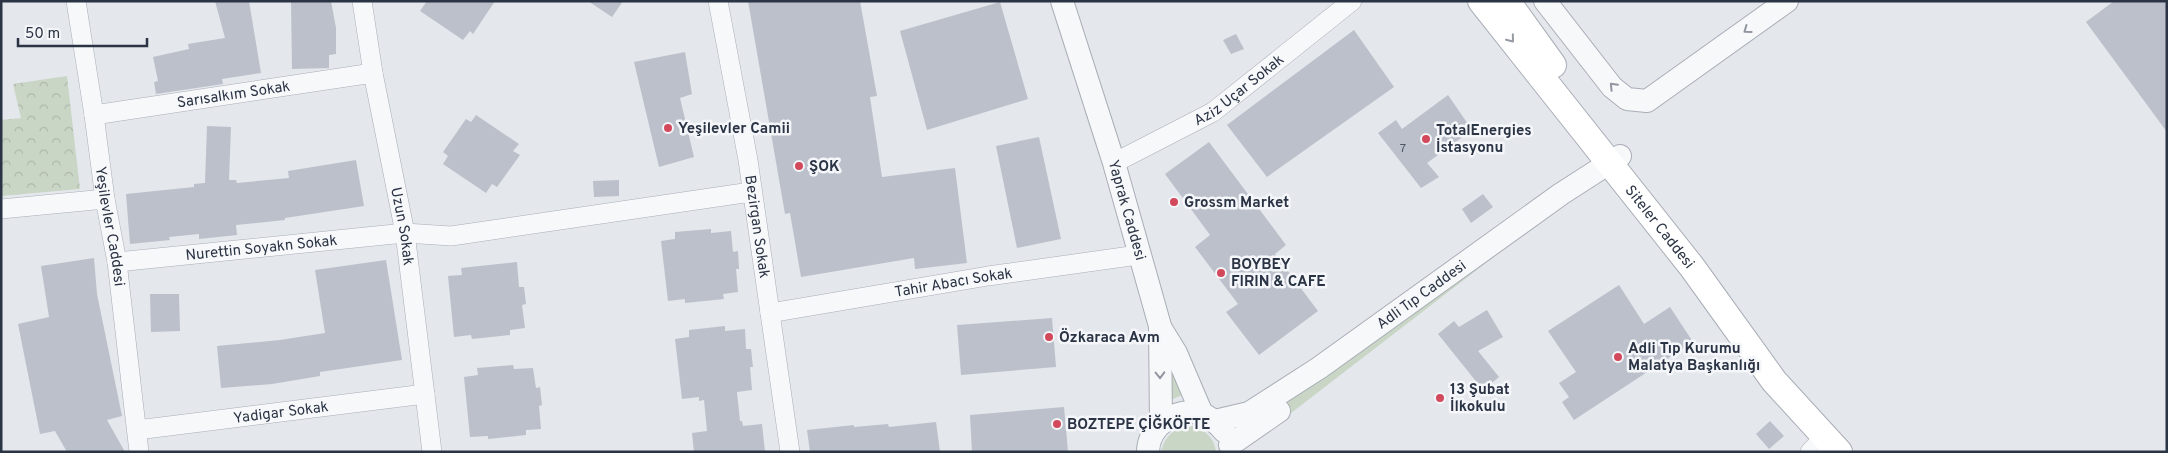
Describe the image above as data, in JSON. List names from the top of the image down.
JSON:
{
  "streets": {
    "main road": ["Siteler Caddesi"],
    "street": [
      "Aziz Uçar Sokak",
      "Sarısalkım Sokak",
      "Yaprak Caddesi",
      "Yeşilevler Caddesi",
      "Uzun Sokak",
      "Bezirgan Sokak",
      "Nurettin Soyakn Sokak",
      "Tahir Abacı Sokak",
      "Adli Tıp Caddesi",
      "Yadigar Sokak"
    ]
  },
  "crossings": [
    ["Aziz Uçar Sokak", "Yaprak Caddesi"],
    ["Sarısalkım Sokak", "Yeşilevler Caddesi"],
    ["Sarısalkım Sokak", "Uzun Sokak"],
    ["Yaprak Caddesi", "Tahir Abacı Sokak"],
    ["Yaprak Caddesi", "Adli Tıp Caddesi"],
    ["Yeşilevler Caddesi", "Nurettin Soyakn Sokak"],
    ["Yeşilevler Caddesi", "Yadigar Sokak"],
    ["Uzun Sokak", "Nurettin Soyakn Sokak"],
    ["Uzun Sokak", "Yadigar Sokak"],
    ["Bezirgan Sokak", "Nurettin Soyakn Sokak"],
    ["Bezirgan Sokak", "Tahir Abacı Sokak"],
    ["Siteler Caddesi", "Adli Tıp Caddesi"]
  ],
  "places": [
    "Yeşilevler Camii",
    "TotalEnergies İstasyonu",
    "ŞOK",
    "Grossm Market",
    "BOYBEY FIRIN & CAFE",
    "Özkaraca Avm",
    "Adli Tıp Kurumu Malatya Başkanlığı",
    "13 Şubat İlkokulu",
    "BOZTEPE ÇİĞKÖFTE"
  ],
  "house_numbers": ["7"],
  "scale_bar": "50 m"
}
